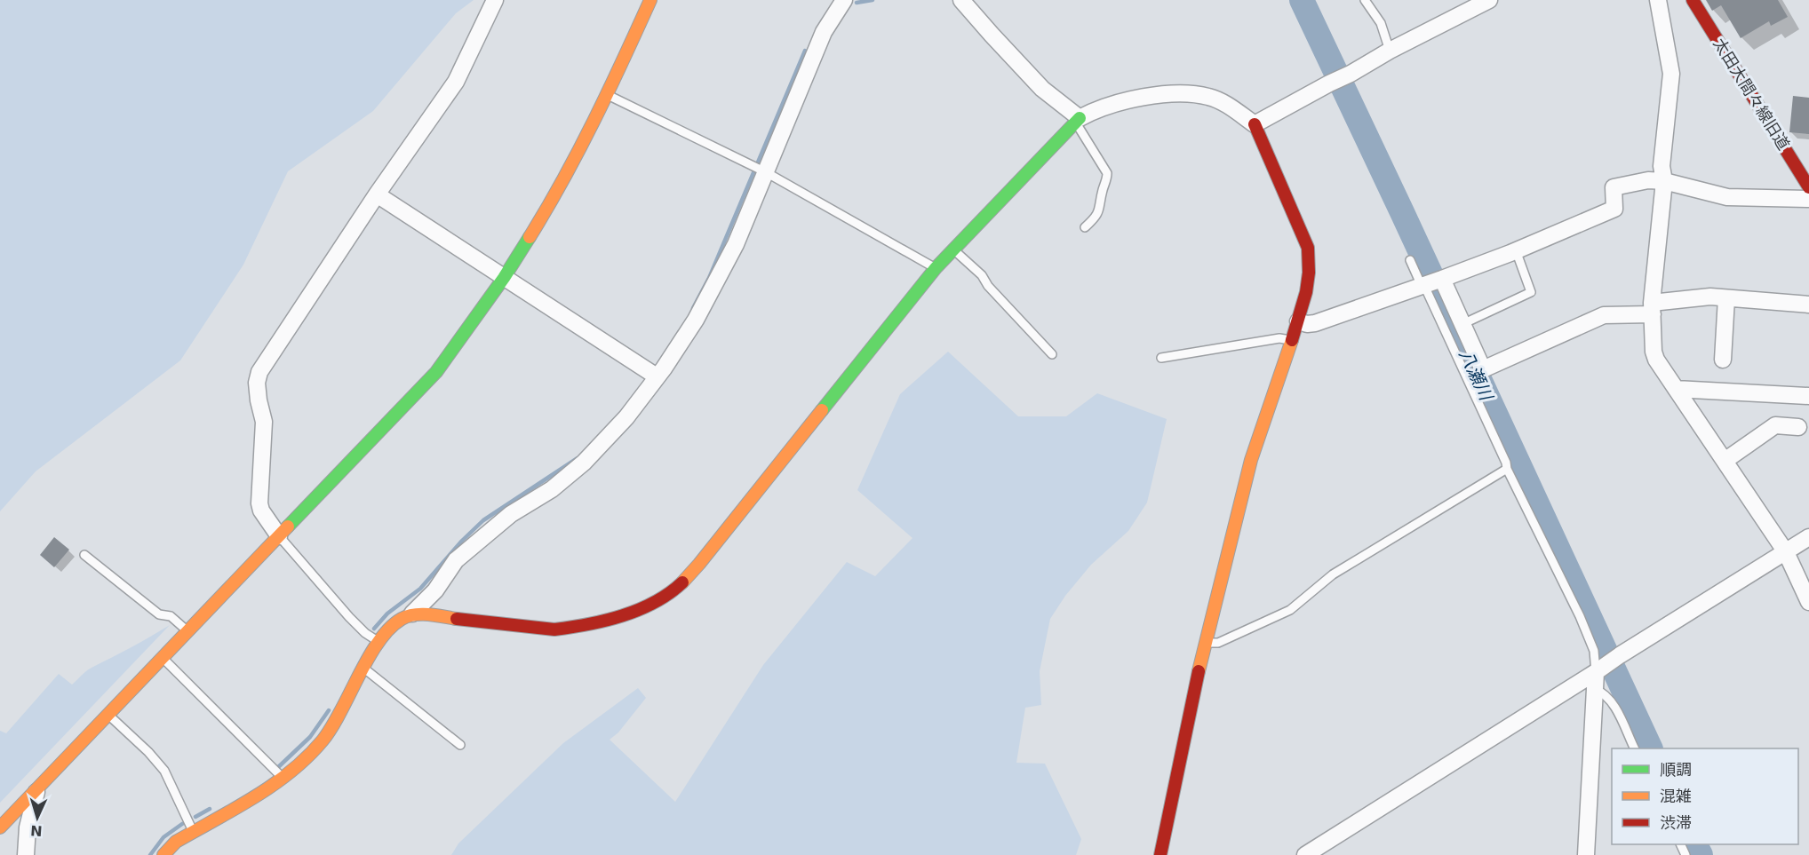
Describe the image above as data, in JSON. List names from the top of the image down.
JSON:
{
  "streets": {
    "street": ["太田大間々線旧道"]
  },
  "water": ["八瀬川"],
  "legend": ["順調", "混雑", "渋滞"],
  "north": "bottom"
}
